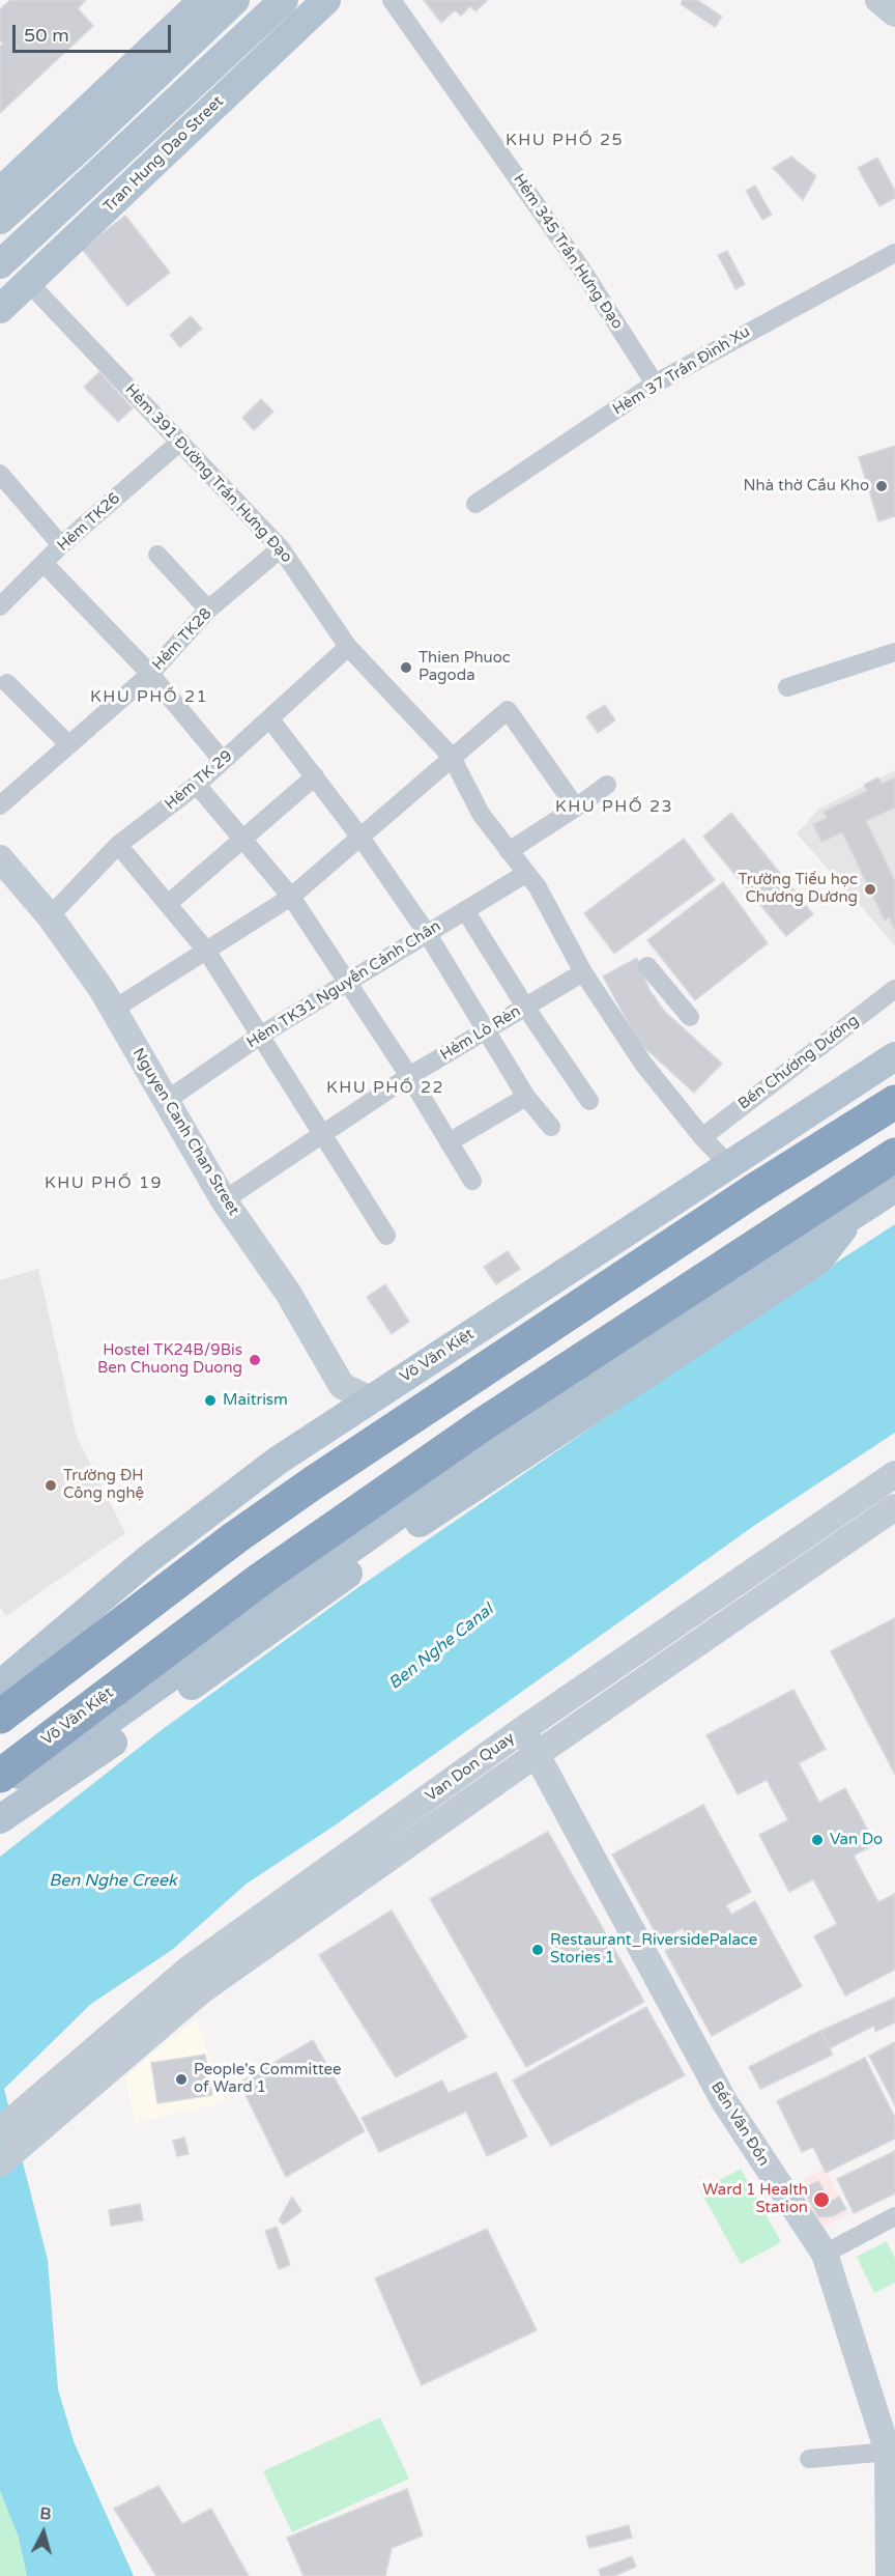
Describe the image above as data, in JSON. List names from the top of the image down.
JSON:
{
  "streets": {
    "highway": ["Võ Văn Kiệt"],
    "main road": [
      "Tran Hung Dao Street",
      "Nguyen Canh Chan Street",
      "Van Don Quay",
      "Bến Vân Đồn"
    ],
    "street": [
      "Hẻm 345 Trần Hưng Ðạo",
      "Hẻm 37 Trần Ðình Xu",
      "Hẻm 391 Đường Trần Hưng Ðạo",
      "Hẻm TK26",
      "Hẻm TK28",
      "Hẻm TK 29",
      "Hẻm TK31 Nguyễn Cảnh Chân",
      "Hẻm Lò Rèn",
      "Bến Chương Dương"
    ]
  },
  "crossings": [
    ["Tran Hung Dao Street", "Hẻm 391 Đường Trần Hưng Ðạo"],
    ["Hẻm 345 Trần Hưng Ðạo", "Hẻm 37 Trần Ðình Xu"],
    ["Hẻm 391 Đường Trần Hưng Ðạo", "Hẻm TK26"],
    ["Hẻm 391 Đường Trần Hưng Ðạo", "Hẻm TK28"],
    ["Hẻm 391 Đường Trần Hưng Ðạo", "Hẻm TK 29"],
    ["Hẻm 391 Đường Trần Hưng Ðạo", "Hẻm TK31 Nguyễn Cảnh Chân"],
    ["Hẻm 391 Đường Trần Hưng Ðạo", "Hẻm Lò Rèn"],
    ["Hẻm 391 Đường Trần Hưng Ðạo", "Bến Chương Dương"],
    ["Hẻm 391 Đường Trần Hưng Ðạo", "Võ Văn Kiệt"],
    ["Hẻm TK 29", "Nguyen Canh Chan Street"],
    ["Hẻm TK31 Nguyễn Cảnh Chân", "Nguyen Canh Chan Street"],
    ["Hẻm Lò Rèn", "Nguyen Canh Chan Street"],
    ["Van Don Quay", "Bến Vân Đồn"]
  ],
  "districts": [
    "KHU PHỐ 25",
    "KHU PHỐ 21",
    "KHU PHỐ 23",
    "KHU PHỐ 22",
    "KHU PHỐ 19"
  ],
  "water": ["Ben Nghe Canal", "Ben Nghe Creek"],
  "places": [
    "Nhà thờ Cầu Kho",
    "Thien Phuoc Pagoda",
    "Trường Tiểu học Chương Dương",
    "Hostel TK24B/9Bis Ben Chuong Duong",
    "Maitrism",
    "Trường ĐH Công nghệ",
    "Van Do",
    "Restaurant_RiversidePalace Stories 1",
    "People's Committee of Ward 1",
    "Ward 1 Health Station"
  ],
  "scale_bar": "50 m",
  "north": "top"
}
